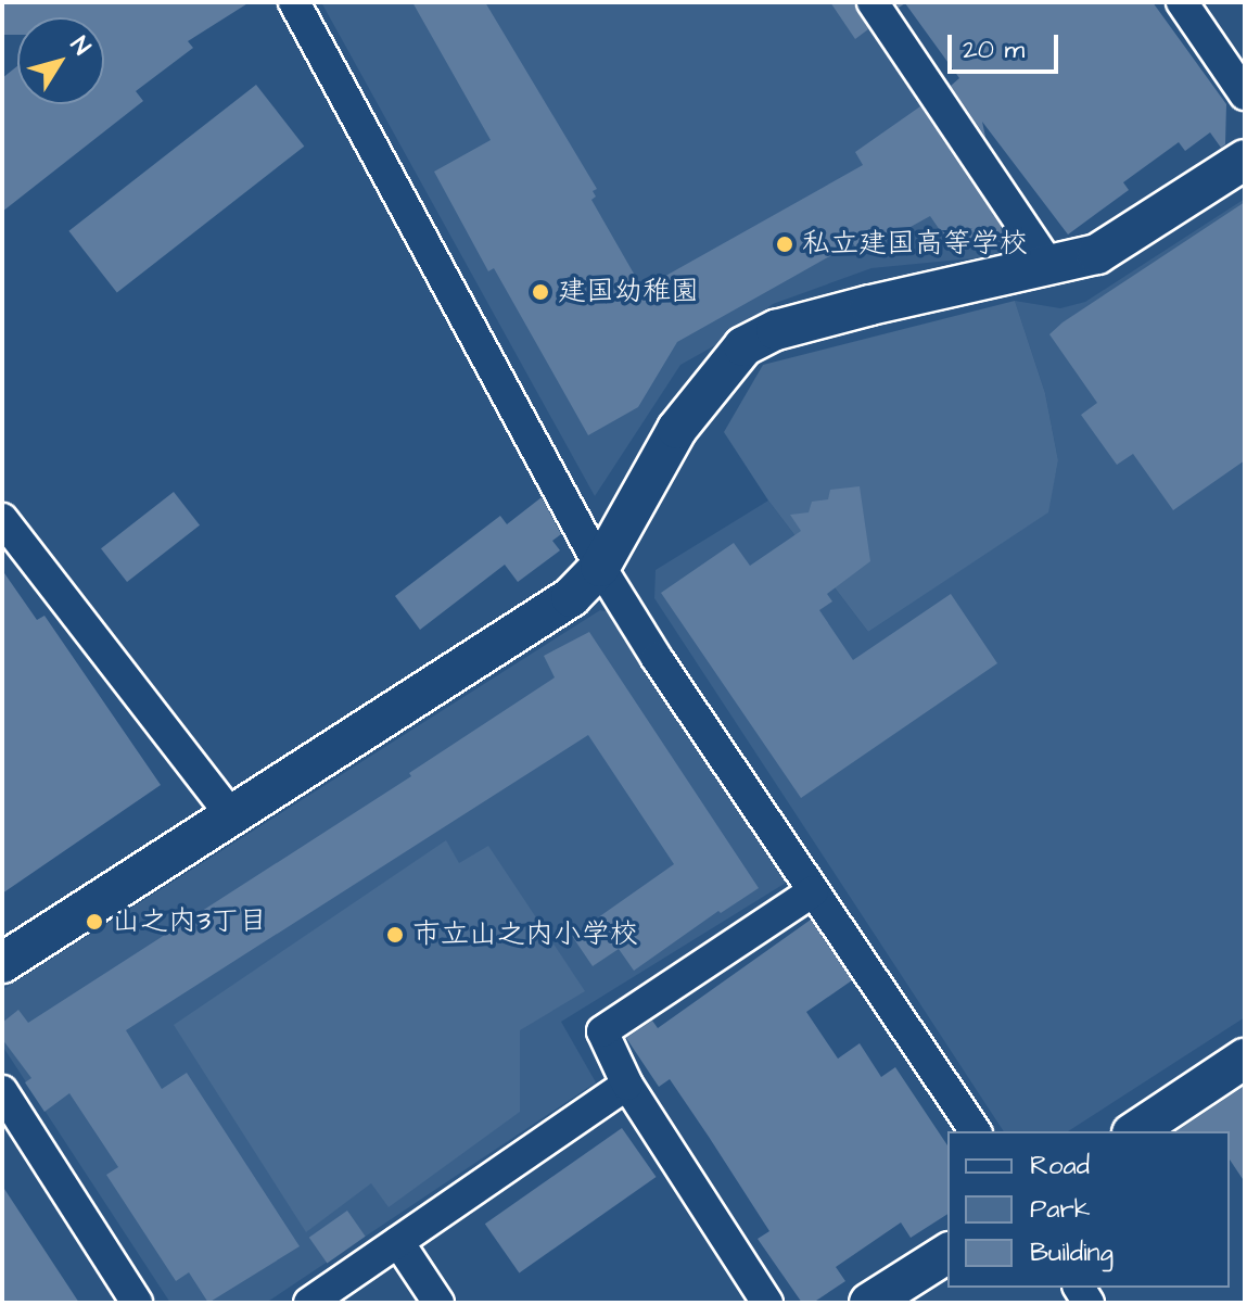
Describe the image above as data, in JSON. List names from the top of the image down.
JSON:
{
  "places": [
    "私立建国高等学校",
    "建国幼稚園",
    "山之内3丁目",
    "市立山之内小学校"
  ],
  "legend": ["Road", "Park", "Building"],
  "scale_bar": "20 m",
  "north": "top right"
}
